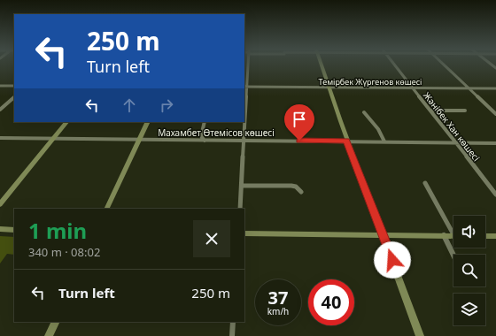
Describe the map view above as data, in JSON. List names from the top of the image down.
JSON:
{
  "streets": {
    "street": ["Темірбек Жүргенов көшесі", "Жәнібек Хан көшесі", "Махамбет Өтемісов көшесі"]
  },
  "crossings": [
    ["Темірбек Жүргенов көшесі", "Жәнібек Хан көшесі"],
    ["Жәнібек Хан көшесі", "Махамбет Өтемісов көшесі"]
  ],
  "page": {
    "turn": ["250 m", "Turn left"],
    "heading": ["1 min", "340 m · 08:02"],
    "list": [
      {
        "name": "Turn left",
        "value": "250 m"
      }
    ],
    "speed": "37 km/h",
    "limit": "40"
  }
}
